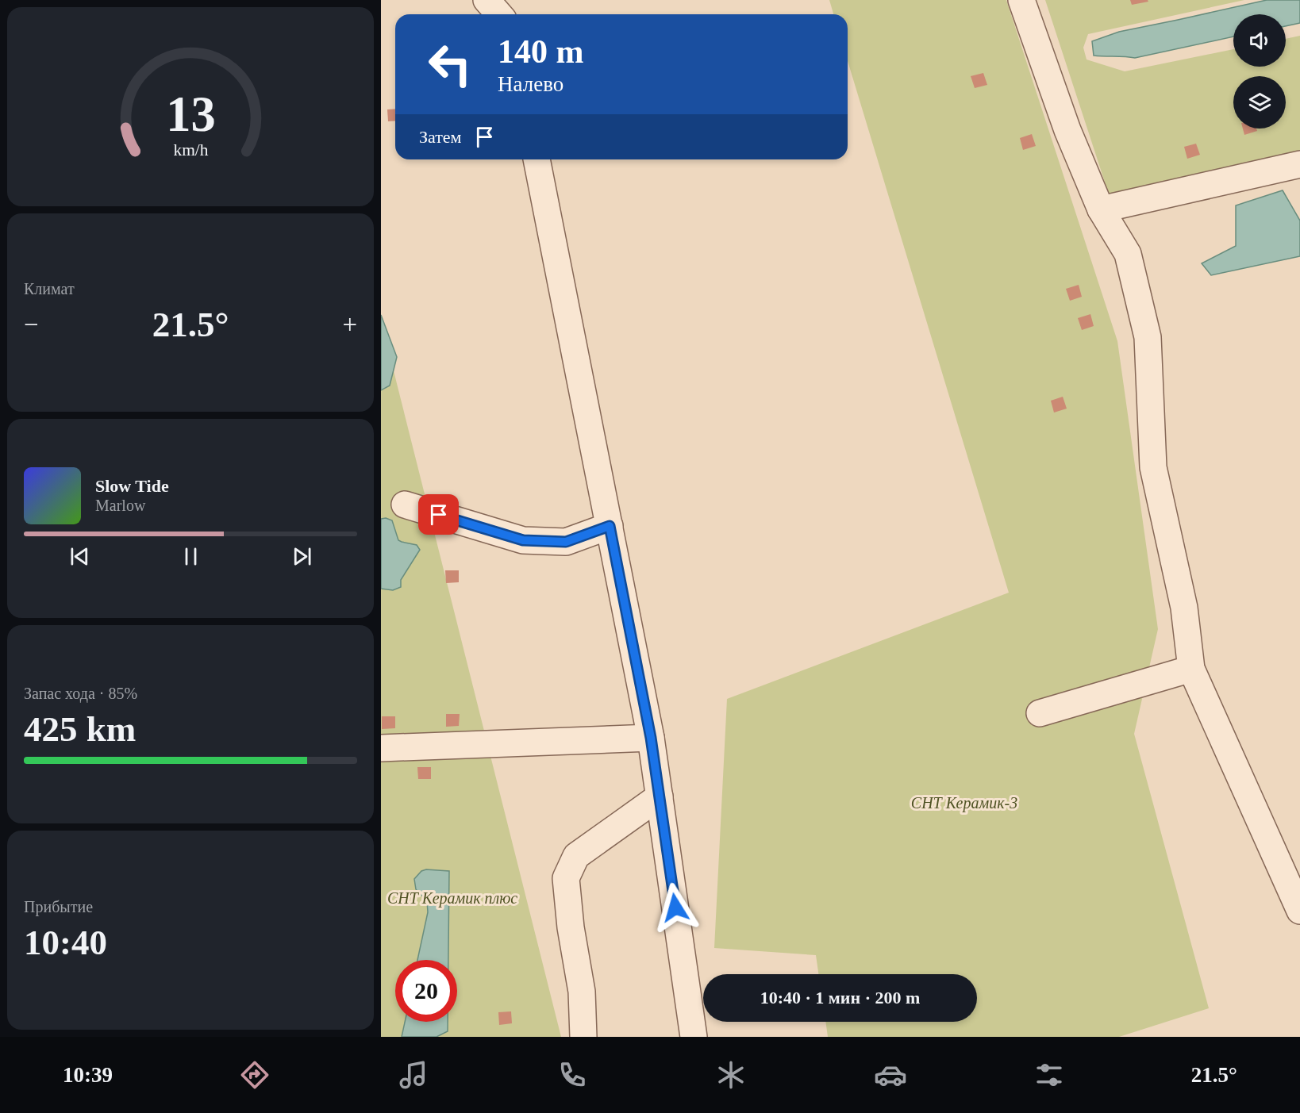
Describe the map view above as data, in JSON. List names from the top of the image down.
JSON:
{
  "parks": ["СНТ Керамик-3", "СНТ Керамик плюс"],
  "page": {
    "turn": ["140 m", "Налево"],
    "then": "Затем",
    "tile": [
      "Климат",
      ["Запас хода · 85%", "425 km"],
      ["Прибытие", "10:40"]
    ],
    "heat": ["−", "21.5°", "+"],
    "song": ["Slow Tide", "Marlow"],
    "limit": "20",
    "trip": "10:40 · 1 мин · 200 m",
    "tabs": ["10:39", "21.5°"],
    "gauge": ["13", "km/h"]
  }
}
